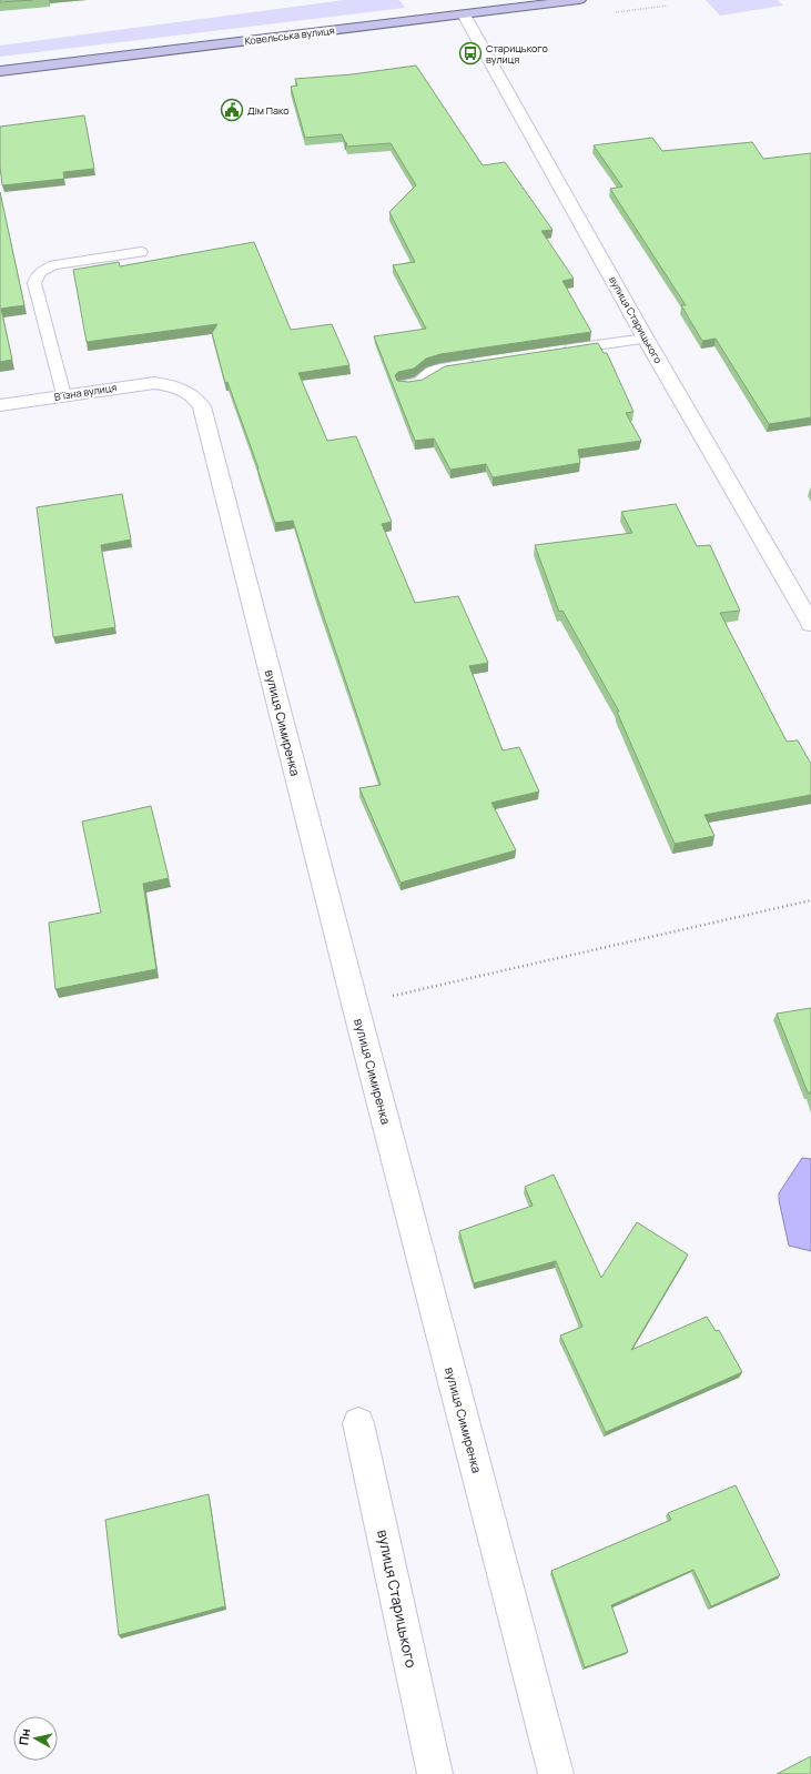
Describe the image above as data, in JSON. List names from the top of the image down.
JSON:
{
  "streets": {
    "main road": ["Ковельська вулиця"],
    "street": ["вулиця Старицького", "В'їзна вулиця", "вулиця Симиренка"]
  },
  "crossings": [
    ["Ковельська вулиця", "вулиця Старицького"],
    ["В'їзна вулиця", "вулиця Симиренка"]
  ],
  "places": {
    "bus stop": ["Старицького вулиця"],
    "public building": ["Дім Пако"]
  },
  "north": "left"
}
